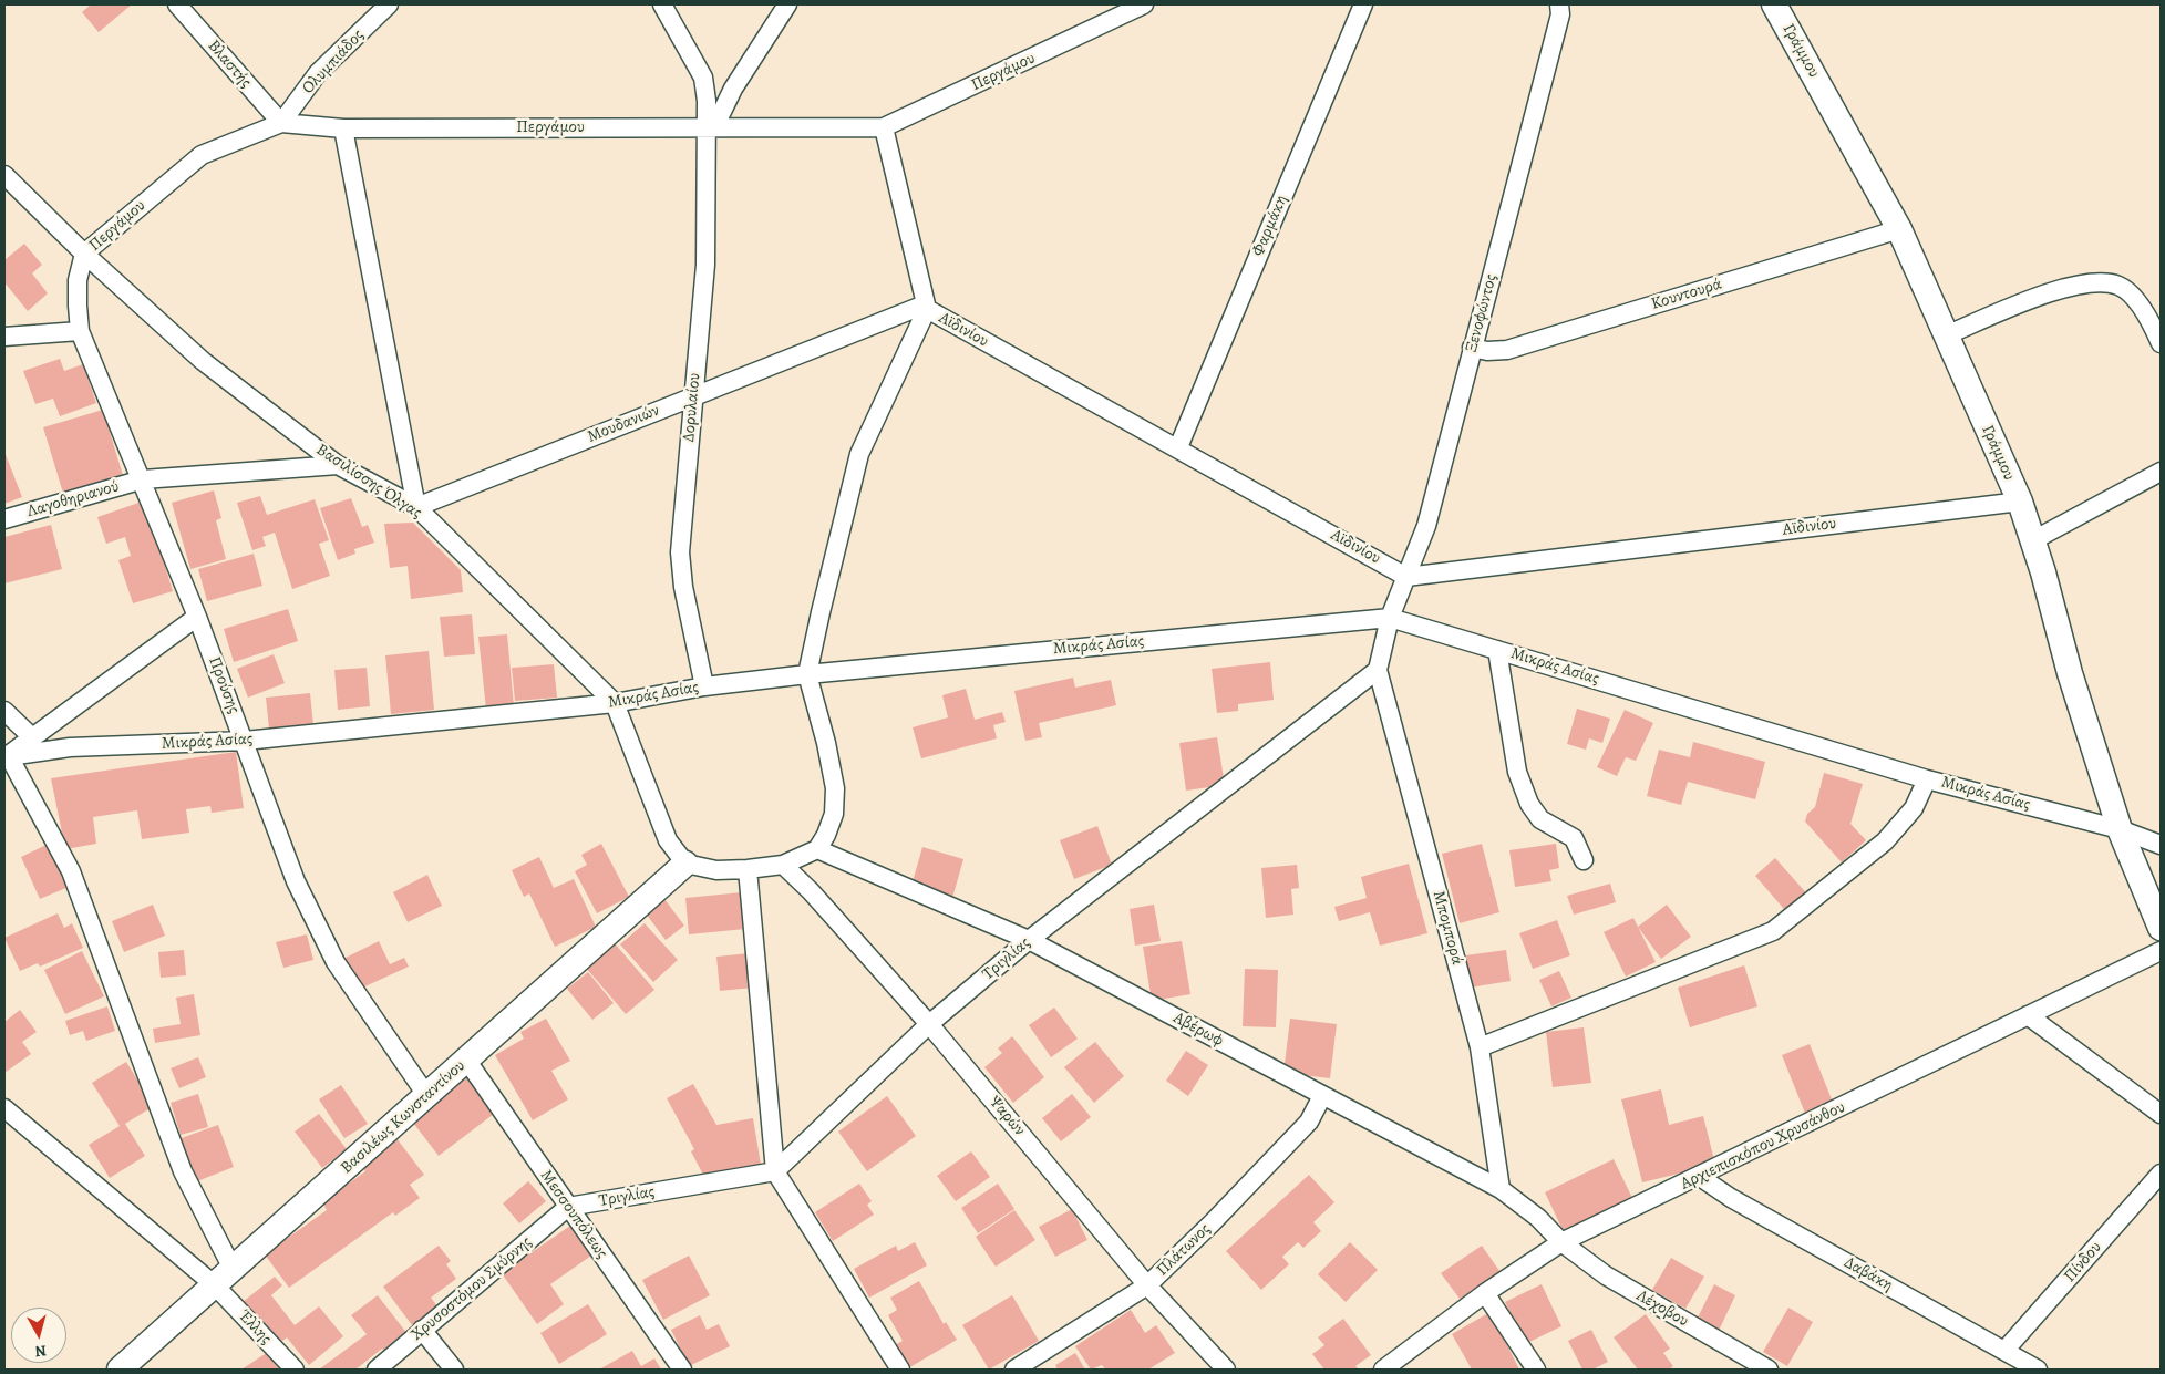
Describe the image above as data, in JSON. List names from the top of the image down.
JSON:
{
  "streets": {
    "street": [
      "Γράμμου",
      "Ολυμπιάδος",
      "Βλαστής",
      "Περγάμου",
      "Φαρμάκη",
      "Κουντουρά",
      "Ξενοφώντος",
      "Αϊδινίου",
      "Δορυλαίου",
      "Μουδανιών",
      "Βασιλίσσης Όλγας",
      "Λαγοθηριανού",
      "Μικράς Ασίας",
      "Προύσης",
      "Μπομπορά",
      "Τριγλίας",
      "Αβέρωφ",
      "Ψαρών",
      "Βασιλέως Κωνσταντίνου",
      "Αρχιεπισκόπου Χρυσάνθου",
      "Μεσσουπόλεως",
      "Πλάτωνος",
      "Πίνδου",
      "Δαβάκη",
      "Χρυσοστόμου Σμύρνης",
      "Λέχοβου",
      "Έλλης"
    ]
  },
  "crossings": [
    ["Γράμμου", "Κουντουρά"],
    ["Γράμμου", "Αϊδινίου"],
    ["Γράμμου", "Μικράς Ασίας"],
    ["Ολυμπιάδος", "Βλαστής"],
    ["Ολυμπιάδος", "Περγάμου"],
    ["Βλαστής", "Περγάμου"],
    ["Περγάμου", "Αϊδινίου"],
    ["Περγάμου", "Δορυλαίου"],
    ["Περγάμου", "Βασιλίσσης Όλγας"],
    ["Περγάμου", "Προύσης"],
    ["Φαρμάκη", "Αϊδινίου"],
    ["Κουντουρά", "Ξενοφώντος"],
    ["Ξενοφώντος", "Αϊδινίου"],
    ["Ξενοφώντος", "Μικράς Ασίας"],
    ["Αϊδινίου", "Μουδανιών"],
    ["Δορυλαίου", "Μουδανιών"],
    ["Δορυλαίου", "Μικράς Ασίας"],
    ["Μουδανιών", "Βασιλίσσης Όλγας"],
    ["Βασιλίσσης Όλγας", "Μικράς Ασίας"],
    ["Βασιλίσσης Όλγας", "Προύσης"],
    ["Λαγοθηριανού", "Προύσης"],
    ["Μικράς Ασίας", "Προύσης"],
    ["Προύσης", "Βασιλέως Κωνσταντίνου"],
    ["Μπομπορά", "Τριγλίας"],
    ["Μπομπορά", "Αβέρωφ"],
    ["Τριγλίας", "Αβέρωφ"],
    ["Τριγλίας", "Ψαρών"],
    ["Τριγλίας", "Μεσσουπόλεως"],
    ["Τριγλίας", "Χρυσοστόμου Σμύρνης"],
    ["Αβέρωφ", "Αρχιεπισκόπου Χρυσάνθου"],
    ["Αβέρωφ", "Πλάτωνος"],
    ["Αβέρωφ", "Λέχοβου"],
    ["Ψαρών", "Πλάτωνος"],
    ["Βασιλέως Κωνσταντίνου", "Μεσσουπόλεως"],
    ["Βασιλέως Κωνσταντίνου", "Έλλης"],
    ["Αρχιεπισκόπου Χρυσάνθου", "Δαβάκη"],
    ["Αρχιεπισκόπου Χρυσάνθου", "Λέχοβου"],
    ["Μεσσουπόλεως", "Χρυσοστόμου Σμύρνης"],
    ["Πίνδου", "Δαβάκη"]
  ],
  "north": "bottom"
}
